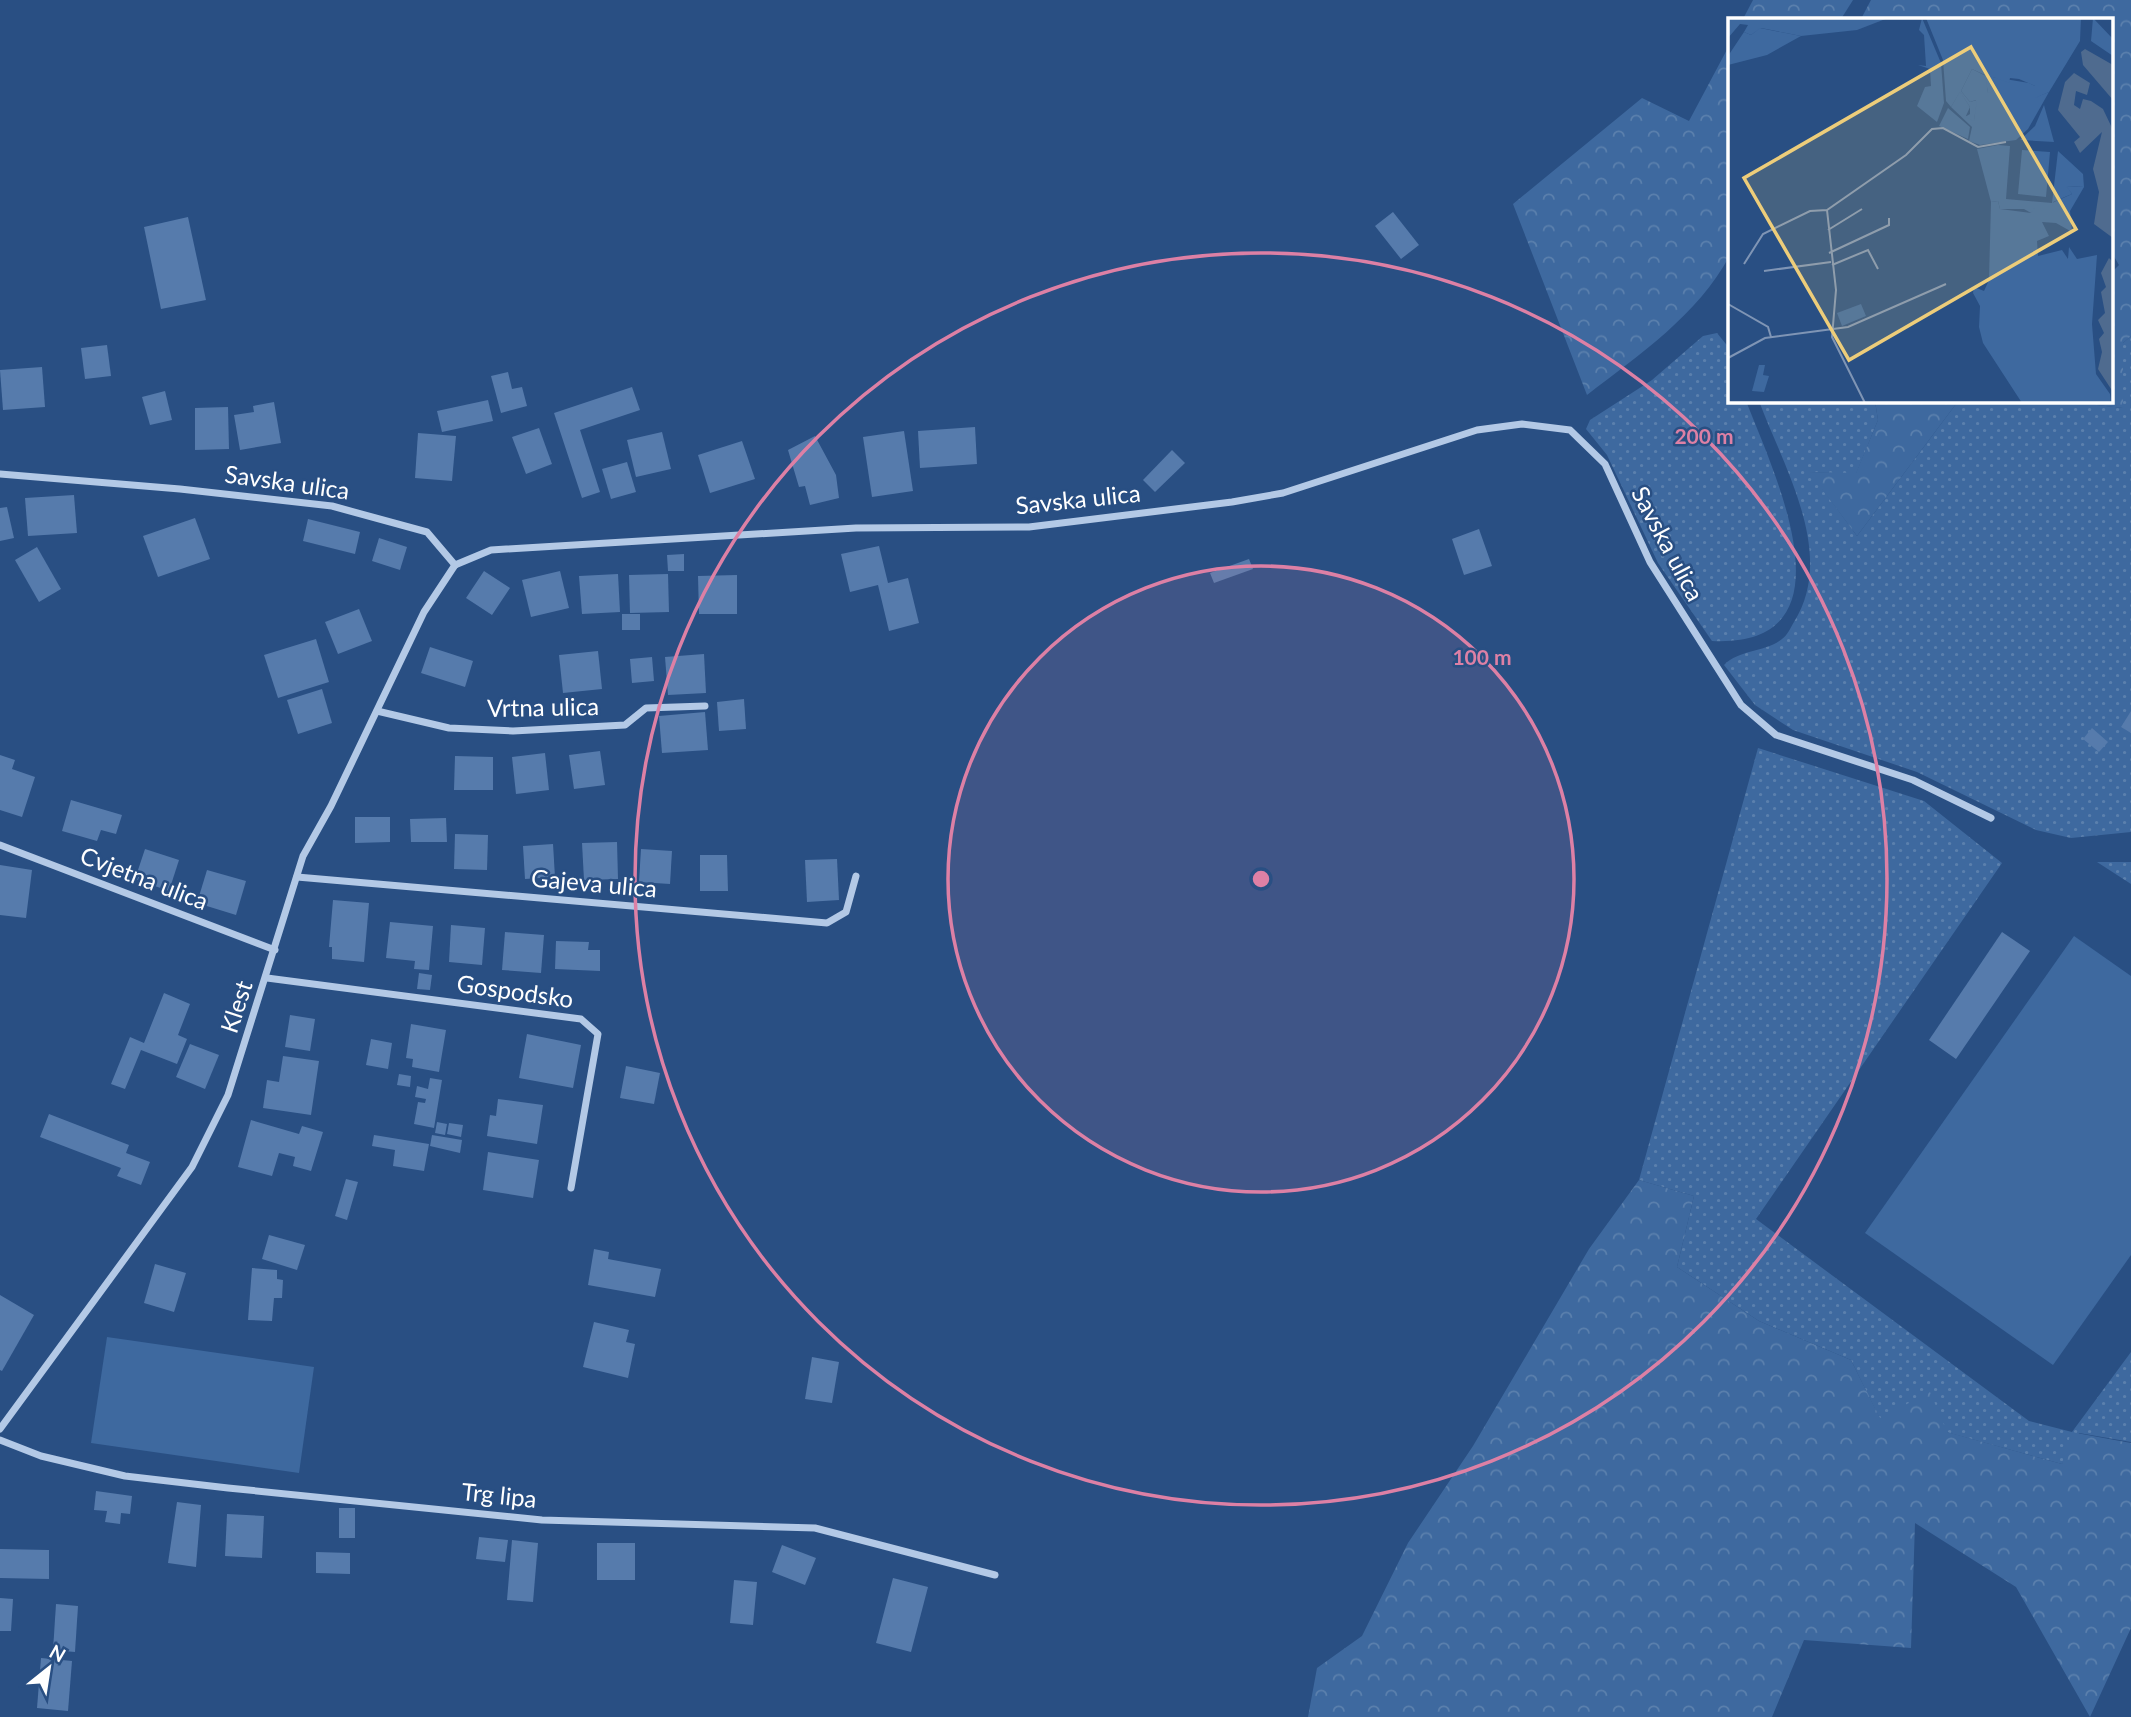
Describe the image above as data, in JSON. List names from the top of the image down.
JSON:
{
  "streets": {
    "street": [
      "Savska ulica",
      "Vrtna ulica",
      "Cvjetna ulica",
      "Gajeva ulica",
      "Gospodsko",
      "Klest",
      "Trg lipa"
    ]
  },
  "crossings": [
    ["Savska ulica", "Klest"],
    ["Vrtna ulica", "Klest"],
    ["Cvjetna ulica", "Klest"],
    ["Gajeva ulica", "Klest"],
    ["Gospodsko", "Klest"]
  ],
  "north": "top right",
  "rings": ["200 m", "100 m"]
}
